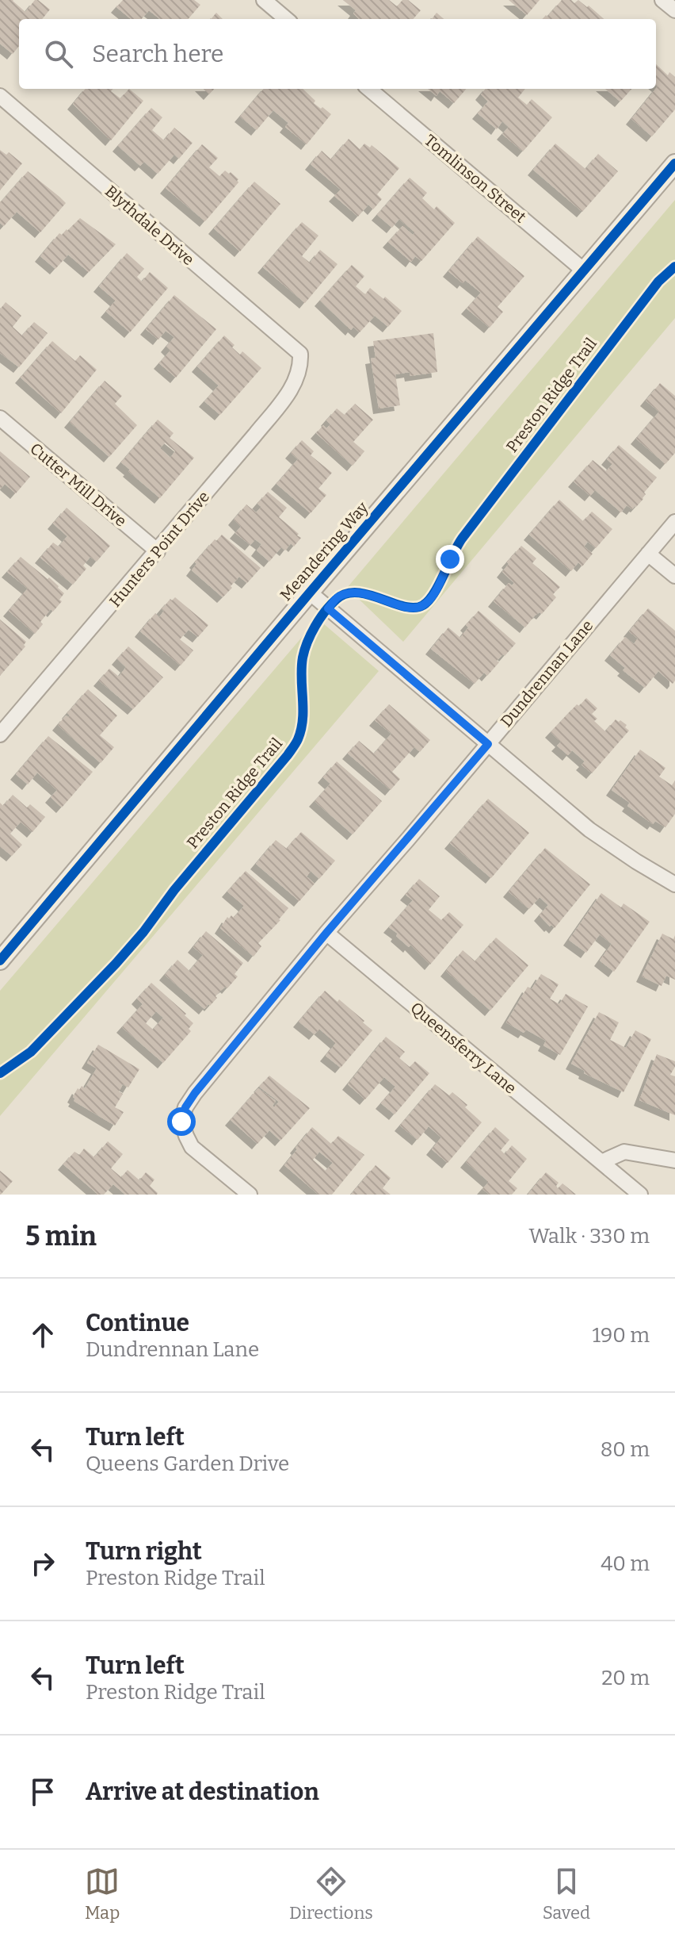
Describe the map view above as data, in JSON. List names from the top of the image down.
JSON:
{
  "streets": {
    "street": [
      "Tomlinson Street",
      "Blythdale Drive",
      "Cutter Mill Drive",
      "Hunters Point Drive",
      "Meandering Way",
      "Dundrennan Lane",
      "Queensferry Lane"
    ],
    "cycle path": ["Preston Ridge Trail"]
  },
  "crossings": [
    ["Tomlinson Street", "Meandering Way"],
    ["Blythdale Drive", "Hunters Point Drive"],
    ["Cutter Mill Drive", "Hunters Point Drive"],
    ["Dundrennan Lane", "Queensferry Lane"]
  ],
  "page": {
    "search": "Search here",
    "heading": ["5 min", "Walk · 330 m"],
    "list": [
      ["Continue", "Dundrennan Lane", "190 m"],
      ["Turn left", "Queens Garden Drive", "80 m"],
      ["Turn right", "Preston Ridge Trail", "40 m"],
      ["Turn left", "Preston Ridge Trail", "20 m"],
      "Arrive at destination"
    ],
    "nav": ["Map", "Directions", "Saved"]
  }
}
